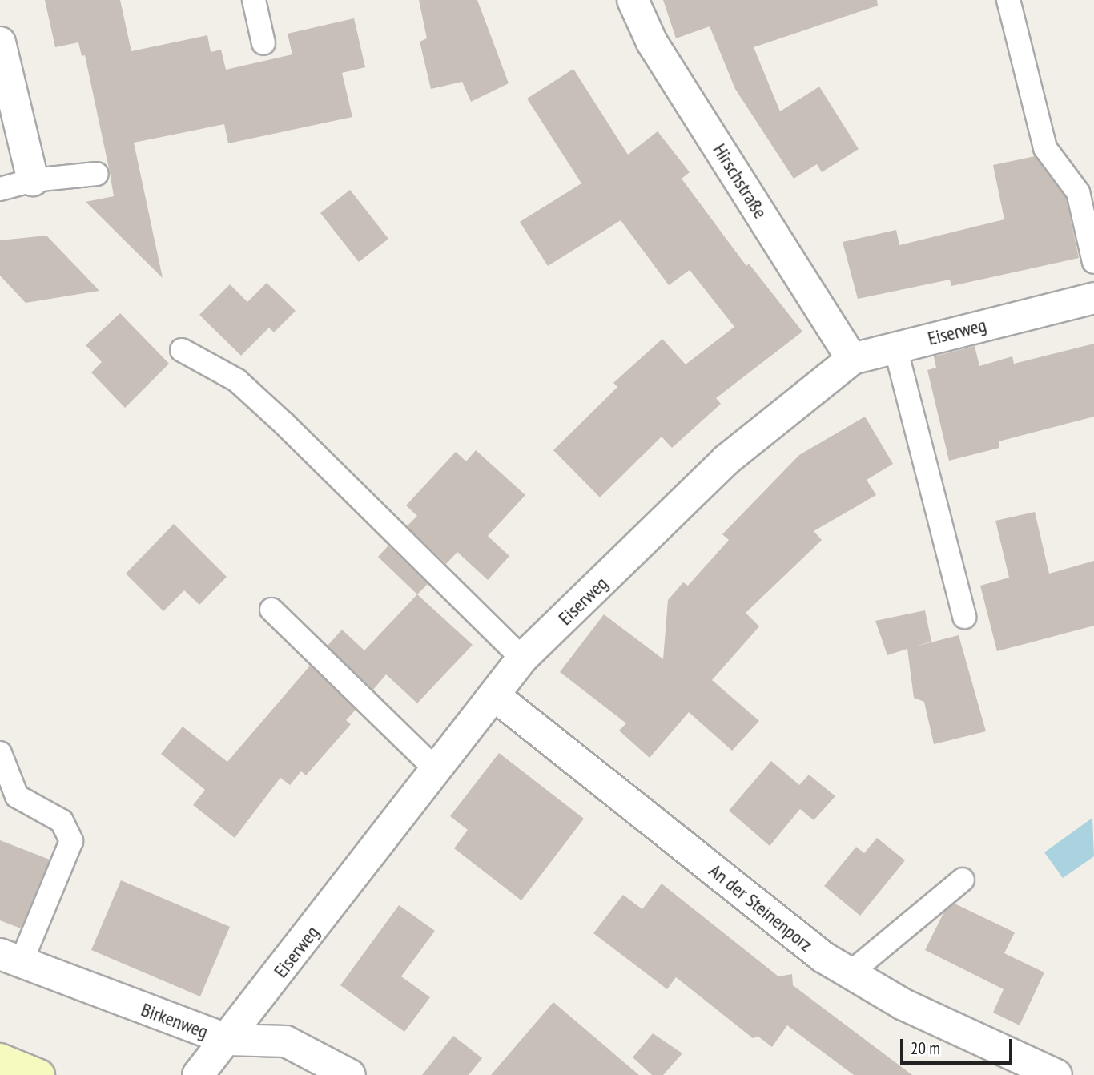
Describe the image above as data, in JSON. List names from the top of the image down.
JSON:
{
  "streets": {
    "street": [
      "Hirschstraße",
      "Eiserweg",
      "An der Steinenporz",
      "Birkenweg"
    ]
  },
  "crossings": [
    ["Hirschstraße", "Eiserweg"],
    ["Eiserweg", "An der Steinenporz"],
    ["Eiserweg", "Birkenweg"]
  ],
  "scale_bar": "20 m"
}
